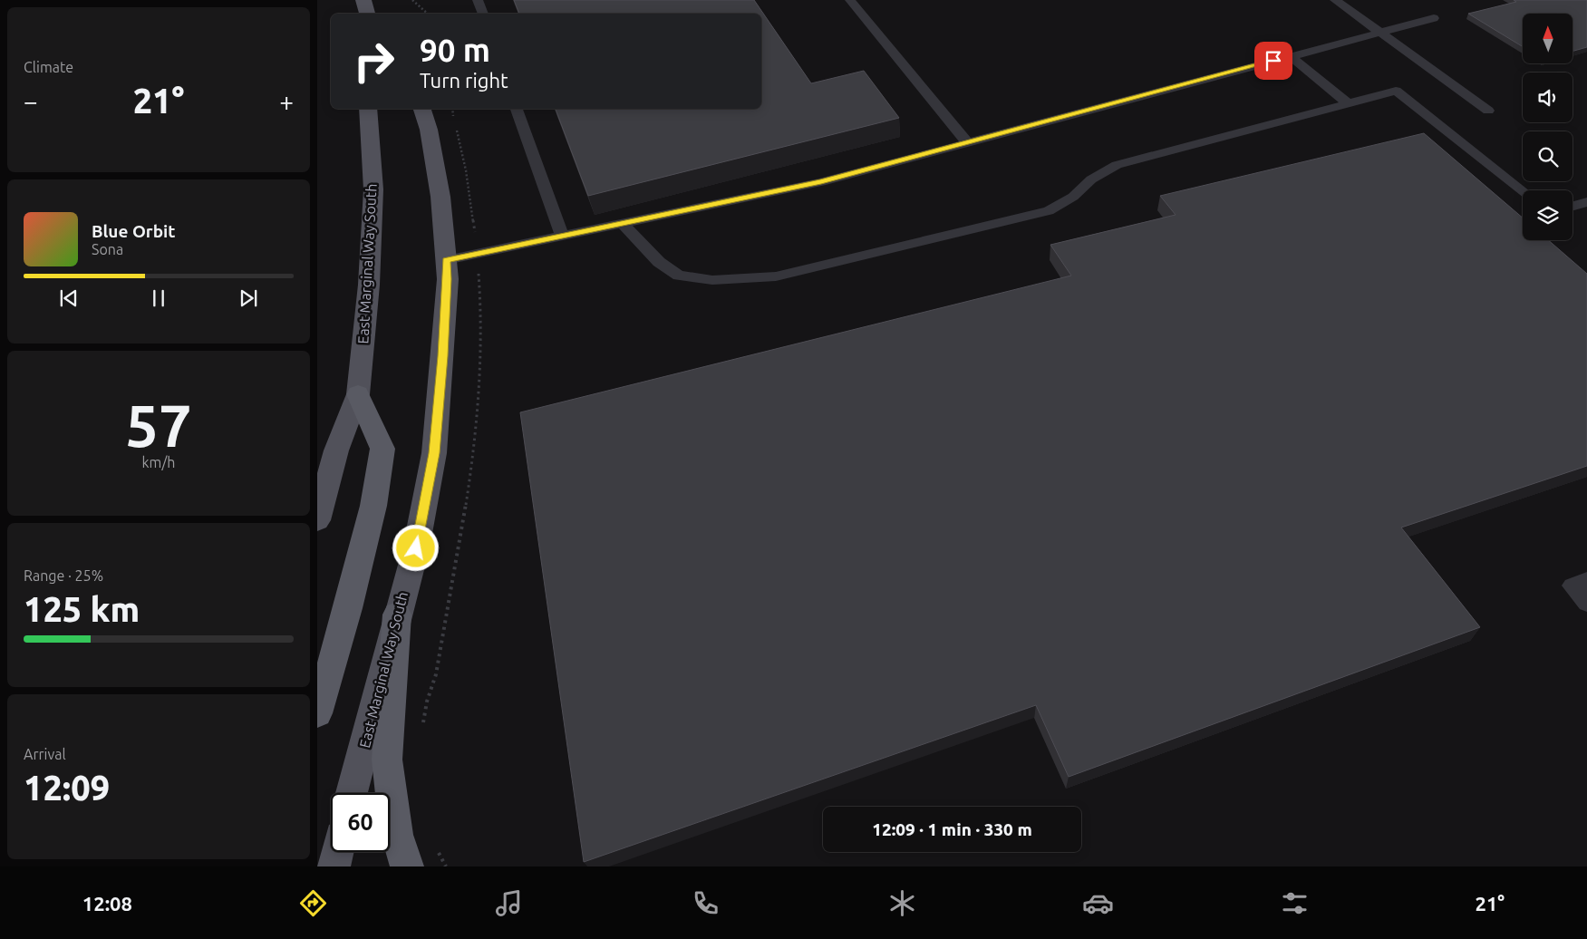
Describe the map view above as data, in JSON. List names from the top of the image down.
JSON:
{
  "streets": {
    "main road": ["East Marginal Way South"]
  },
  "north": "top",
  "page": {
    "tile": [
      "Climate",
      ["57", "km/h"],
      ["Range · 25%", "125 km"],
      ["Arrival", "12:09"]
    ],
    "turn": ["90 m", "Turn right"],
    "heat": ["−", "21°", "+"],
    "song": ["Blue Orbit", "Sona"],
    "limit": "60",
    "trip": "12:09 · 1 min · 330 m",
    "tabs": ["12:08", "21°"]
  }
}
